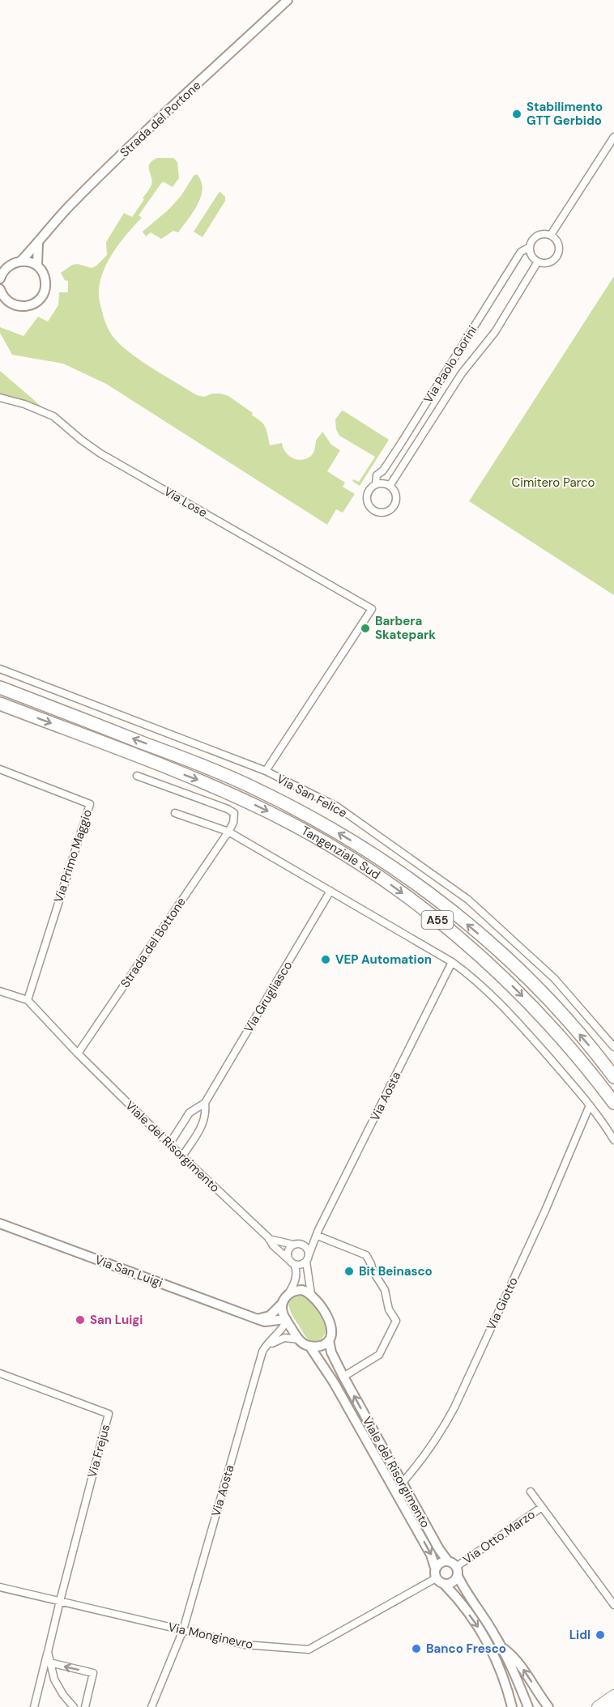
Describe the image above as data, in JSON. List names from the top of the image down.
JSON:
{
  "streets": {
    "highway": ["Tangenziale Sud", "A55"],
    "street": [
      "Strada del Portone",
      "Via Paolo Gorini",
      "Via Lose",
      "Via San Felice",
      "Via Primo Maggio",
      "Strada del Bottone",
      "Via Grugliasco",
      "Via Aosta",
      "Viale del Risorgimento",
      "Via San Luigi",
      "Via Giotto",
      "Via Frejus",
      "Via Otto Marzo",
      "Via Monginevro"
    ]
  },
  "crossings": [
    ["Via Lose", "Via San Felice"],
    ["Strada del Bottone", "Viale del Risorgimento"],
    ["Via Grugliasco", "Viale del Risorgimento"],
    ["Via Aosta", "Viale del Risorgimento"],
    ["Via Aosta", "Via San Luigi"],
    ["Via Aosta", "Via Monginevro"],
    ["Viale del Risorgimento", "Via San Luigi"],
    ["Viale del Risorgimento", "Via Giotto"],
    ["Viale del Risorgimento", "Via Otto Marzo"],
    ["Viale del Risorgimento", "Via Monginevro"],
    ["Via Frejus", "Via Monginevro"],
    ["Via Otto Marzo", "Via Monginevro"]
  ],
  "parks": ["Cimitero Parco"],
  "places": [
    "Stabilimento GTT Gerbido",
    "Barbera Skatepark",
    "VEP Automation",
    "Bit Beinasco",
    "San Luigi",
    "Lidl",
    "Banco Fresco"
  ]
}
